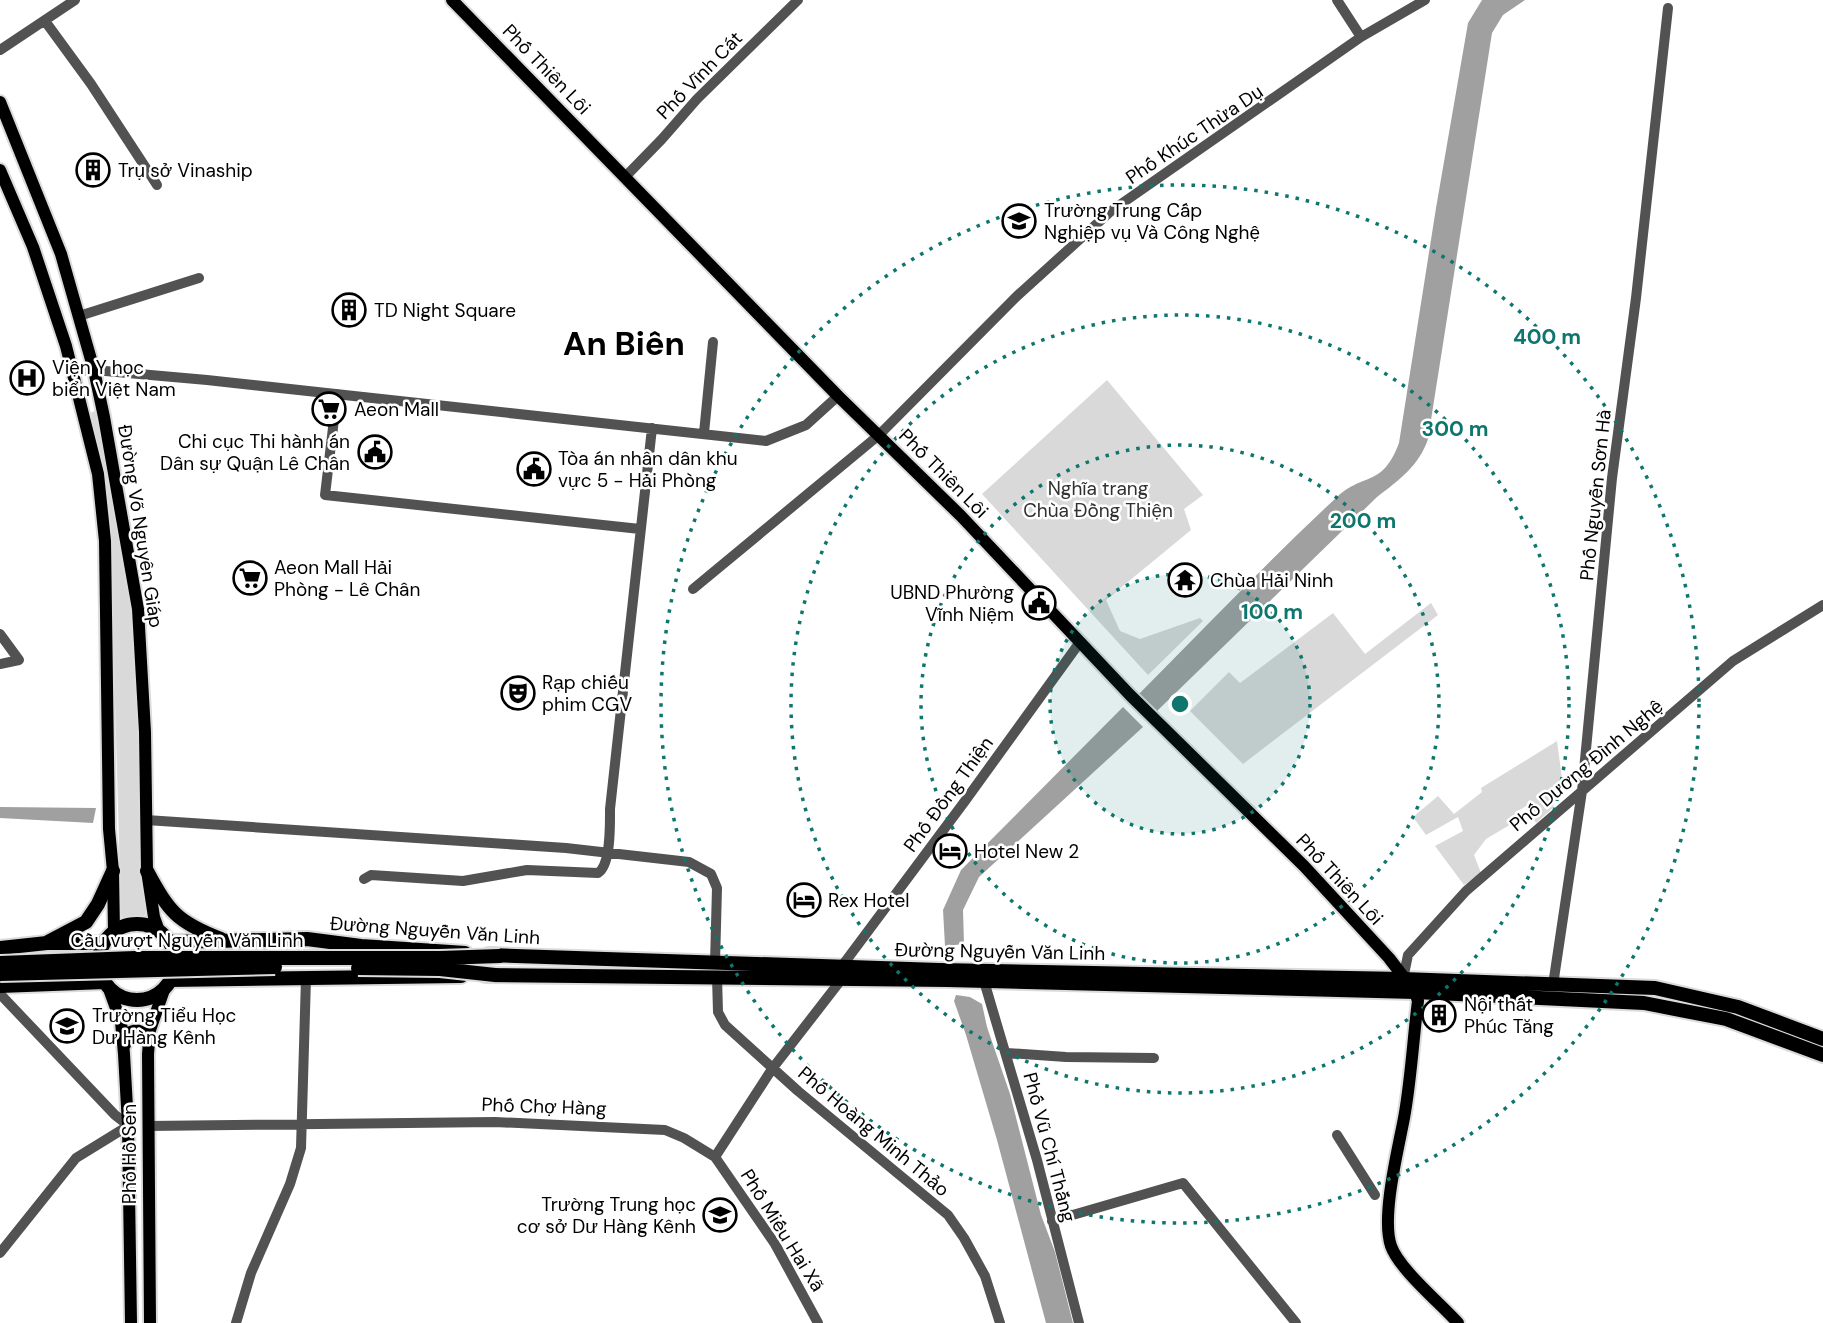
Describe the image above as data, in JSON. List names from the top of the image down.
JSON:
{
  "streets": {
    "highway": ["Đường Nguyễn Văn Linh", "Cầu vượt Nguyễn Văn Linh"],
    "main road": ["Phố Thiên Lôi", "Đường Võ Nguyên Giáp", "Phố Hồ Sen"],
    "street": [
      "Phố Vĩnh Cát",
      "Phố Khúc Thừa Dụ",
      "Phố Nguyễn Sơn Hà",
      "Phố Dương Đình Nghệ",
      "Phố Đồng Thiện",
      "Phố Chợ Hàng",
      "Phố Hoàng Minh Thảo",
      "Phố Vũ Chí Thắng",
      "Phố Miếu Hai Xã"
    ]
  },
  "crossings": [
    ["Phố Thiên Lôi", "Phố Vĩnh Cát"],
    ["Phố Thiên Lôi", "Phố Khúc Thừa Dụ"],
    ["Phố Thiên Lôi", "Phố Dương Đình Nghệ"],
    ["Phố Thiên Lôi", "Phố Đồng Thiện"],
    ["Phố Thiên Lôi", "Đường Nguyễn Văn Linh"],
    ["Phố Nguyễn Sơn Hà", "Phố Dương Đình Nghệ"],
    ["Phố Nguyễn Sơn Hà", "Đường Nguyễn Văn Linh"],
    ["Đường Võ Nguyên Giáp", "Đường Nguyễn Văn Linh"],
    ["Đường Võ Nguyên Giáp", "Phố Hoàng Minh Thảo"],
    ["Đường Võ Nguyên Giáp", "Phố Hồ Sen"],
    ["Phố Dương Đình Nghệ", "Đường Nguyễn Văn Linh"],
    ["Phố Đồng Thiện", "Đường Nguyễn Văn Linh"],
    ["Đường Nguyễn Văn Linh", "Cầu vượt Nguyễn Văn Linh"],
    ["Đường Nguyễn Văn Linh", "Phố Hoàng Minh Thảo"],
    ["Đường Nguyễn Văn Linh", "Phố Vũ Chí Thắng"],
    ["Đường Nguyễn Văn Linh", "Phố Hồ Sen"],
    ["Phố Chợ Hàng", "Phố Hồ Sen"],
    ["Phố Chợ Hàng", "Phố Miếu Hai Xã"]
  ],
  "districts": ["An Biên"],
  "parks": ["Nghĩa trang Chùa Đồng Thiện"],
  "places": {
    "building": ["Trụ sở Vinaship", "TD Night Square", "Nội thất Phúc Tăng"],
    "school or university": ["Trường Trung Cấp Nghiệp vụ Và Công Nghệ", "Trường Tiểu Học Dư Hàng Kênh", "Trường Trung học cơ sở Dư Hàng Kênh"],
    "hospital": ["Viện Y học biển Việt Nam"],
    "supermarket": ["Aeon Mall", "Aeon Mall Hải Phòng - Lê Chân"],
    "public building": ["Chi cục Thi hành án Dân sự Quận Lê Chân", "Tòa án nhân dân khu vực 5 - Hải Phòng", "UBND Phường Vĩnh Niệm"],
    "temple": ["Chùa Hải Ninh"],
    "theatre": ["Rạp chiếu phim CGV"],
    "hotel": ["Hotel New 2", "Rex Hotel"]
  },
  "rings": [
    "400 m",
    "300 m",
    "200 m",
    "100 m"
  ]
}
